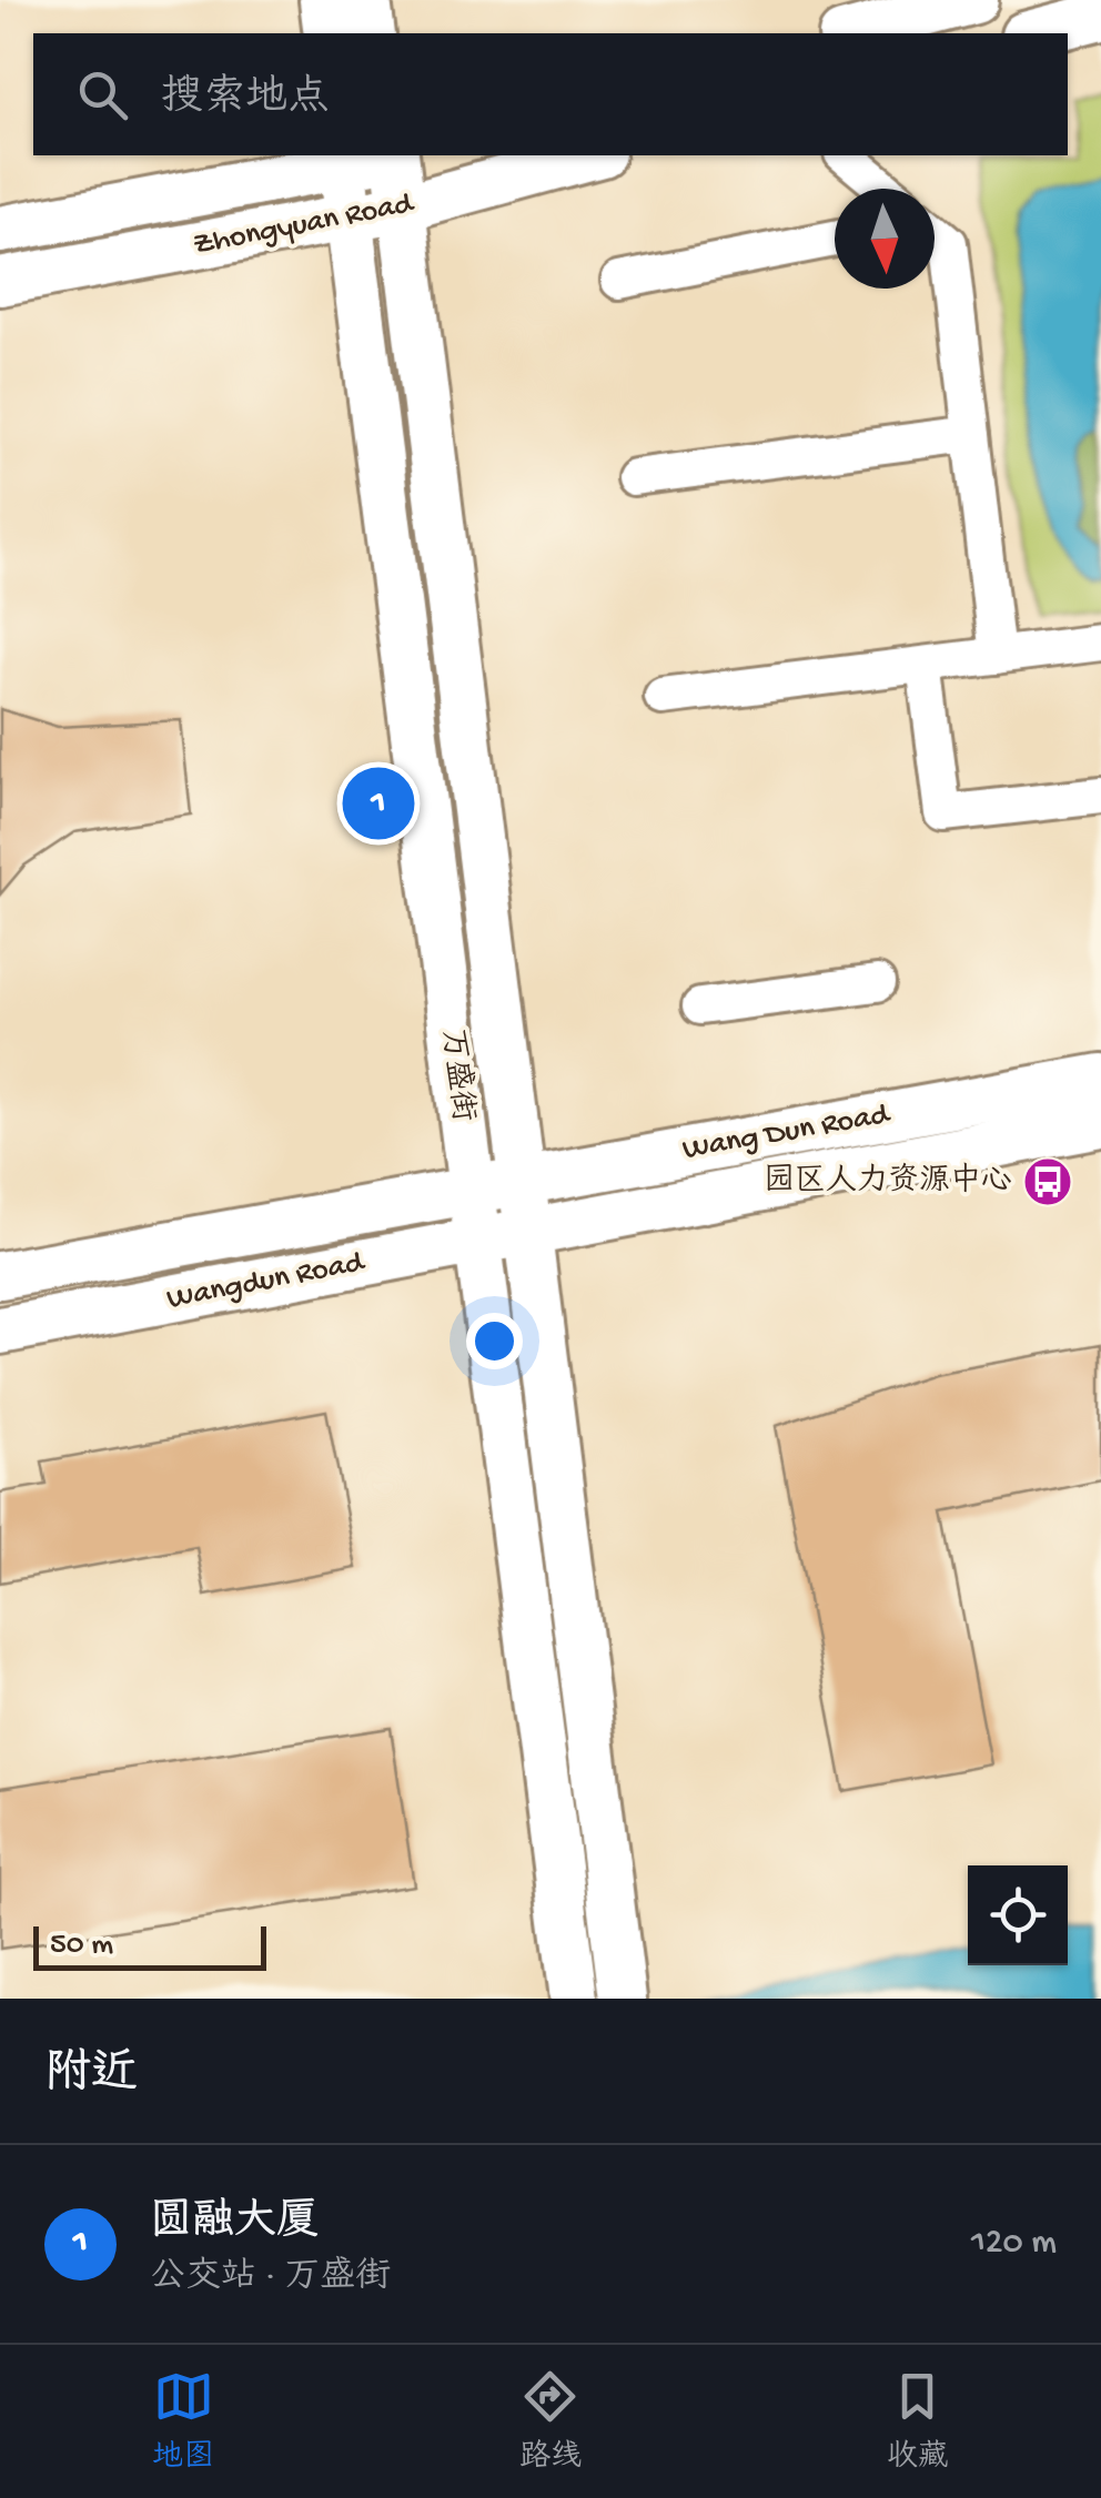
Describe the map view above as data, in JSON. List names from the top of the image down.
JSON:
{
  "streets": {
    "main road": [
      "Zhongyuan Road",
      "万盛街",
      "Wang Dun Road",
      "Wangdun Road"
    ]
  },
  "crossings": [
    ["Zhongyuan Road", "万盛街"],
    ["万盛街", "Wang Dun Road"],
    ["万盛街", "Wangdun Road"],
    ["Wang Dun Road", "Wangdun Road"]
  ],
  "places": {
    "bus stop": ["园区人力资源中心"]
  },
  "scale_bar": "50 m",
  "north": "bottom",
  "page": {
    "search": "搜索地点",
    "pins": "1",
    "scale": "50 m",
    "heading": "附近",
    "list": [
      {
        "mark": "1",
        "name": "圆融大厦",
        "note": "公交站 · 万盛街",
        "value": "120 m"
      }
    ],
    "nav": ["地图", "路线", "收藏"]
  }
}
